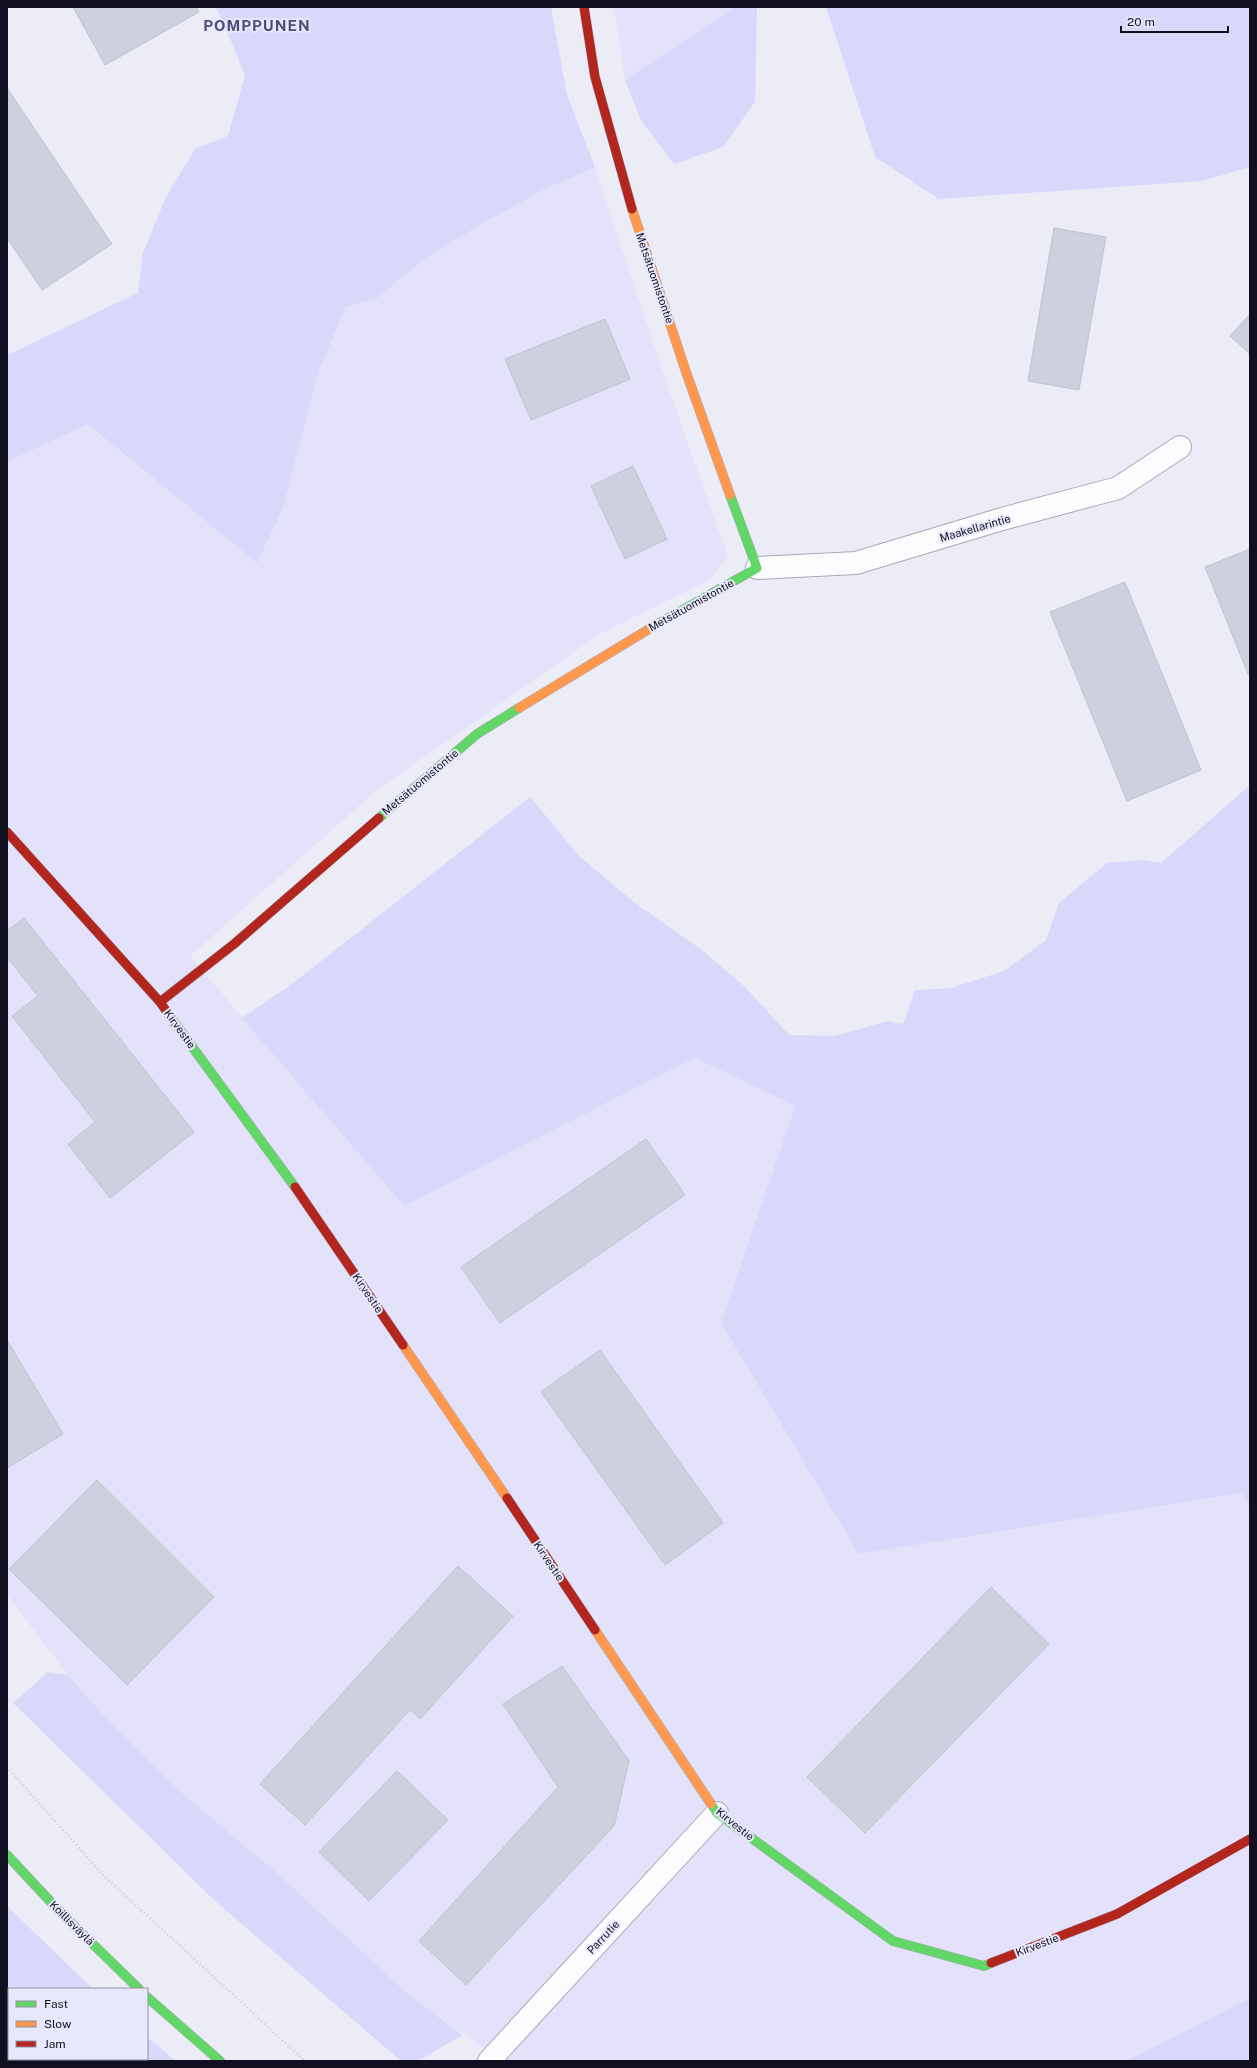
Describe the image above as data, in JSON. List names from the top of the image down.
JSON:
{
  "streets": {
    "street": [
      "Metsätuomistontie",
      "Maakellarintie",
      "Kirvestie",
      "Koillisväylä",
      "Parrutie"
    ]
  },
  "crossings": [
    ["Metsätuomistontie", "Maakellarintie"],
    ["Metsätuomistontie", "Kirvestie"],
    ["Kirvestie", "Parrutie"]
  ],
  "districts": ["POMPPUNEN"],
  "legend": ["Fast", "Slow", "Jam"],
  "scale_bar": "20 m"
}
